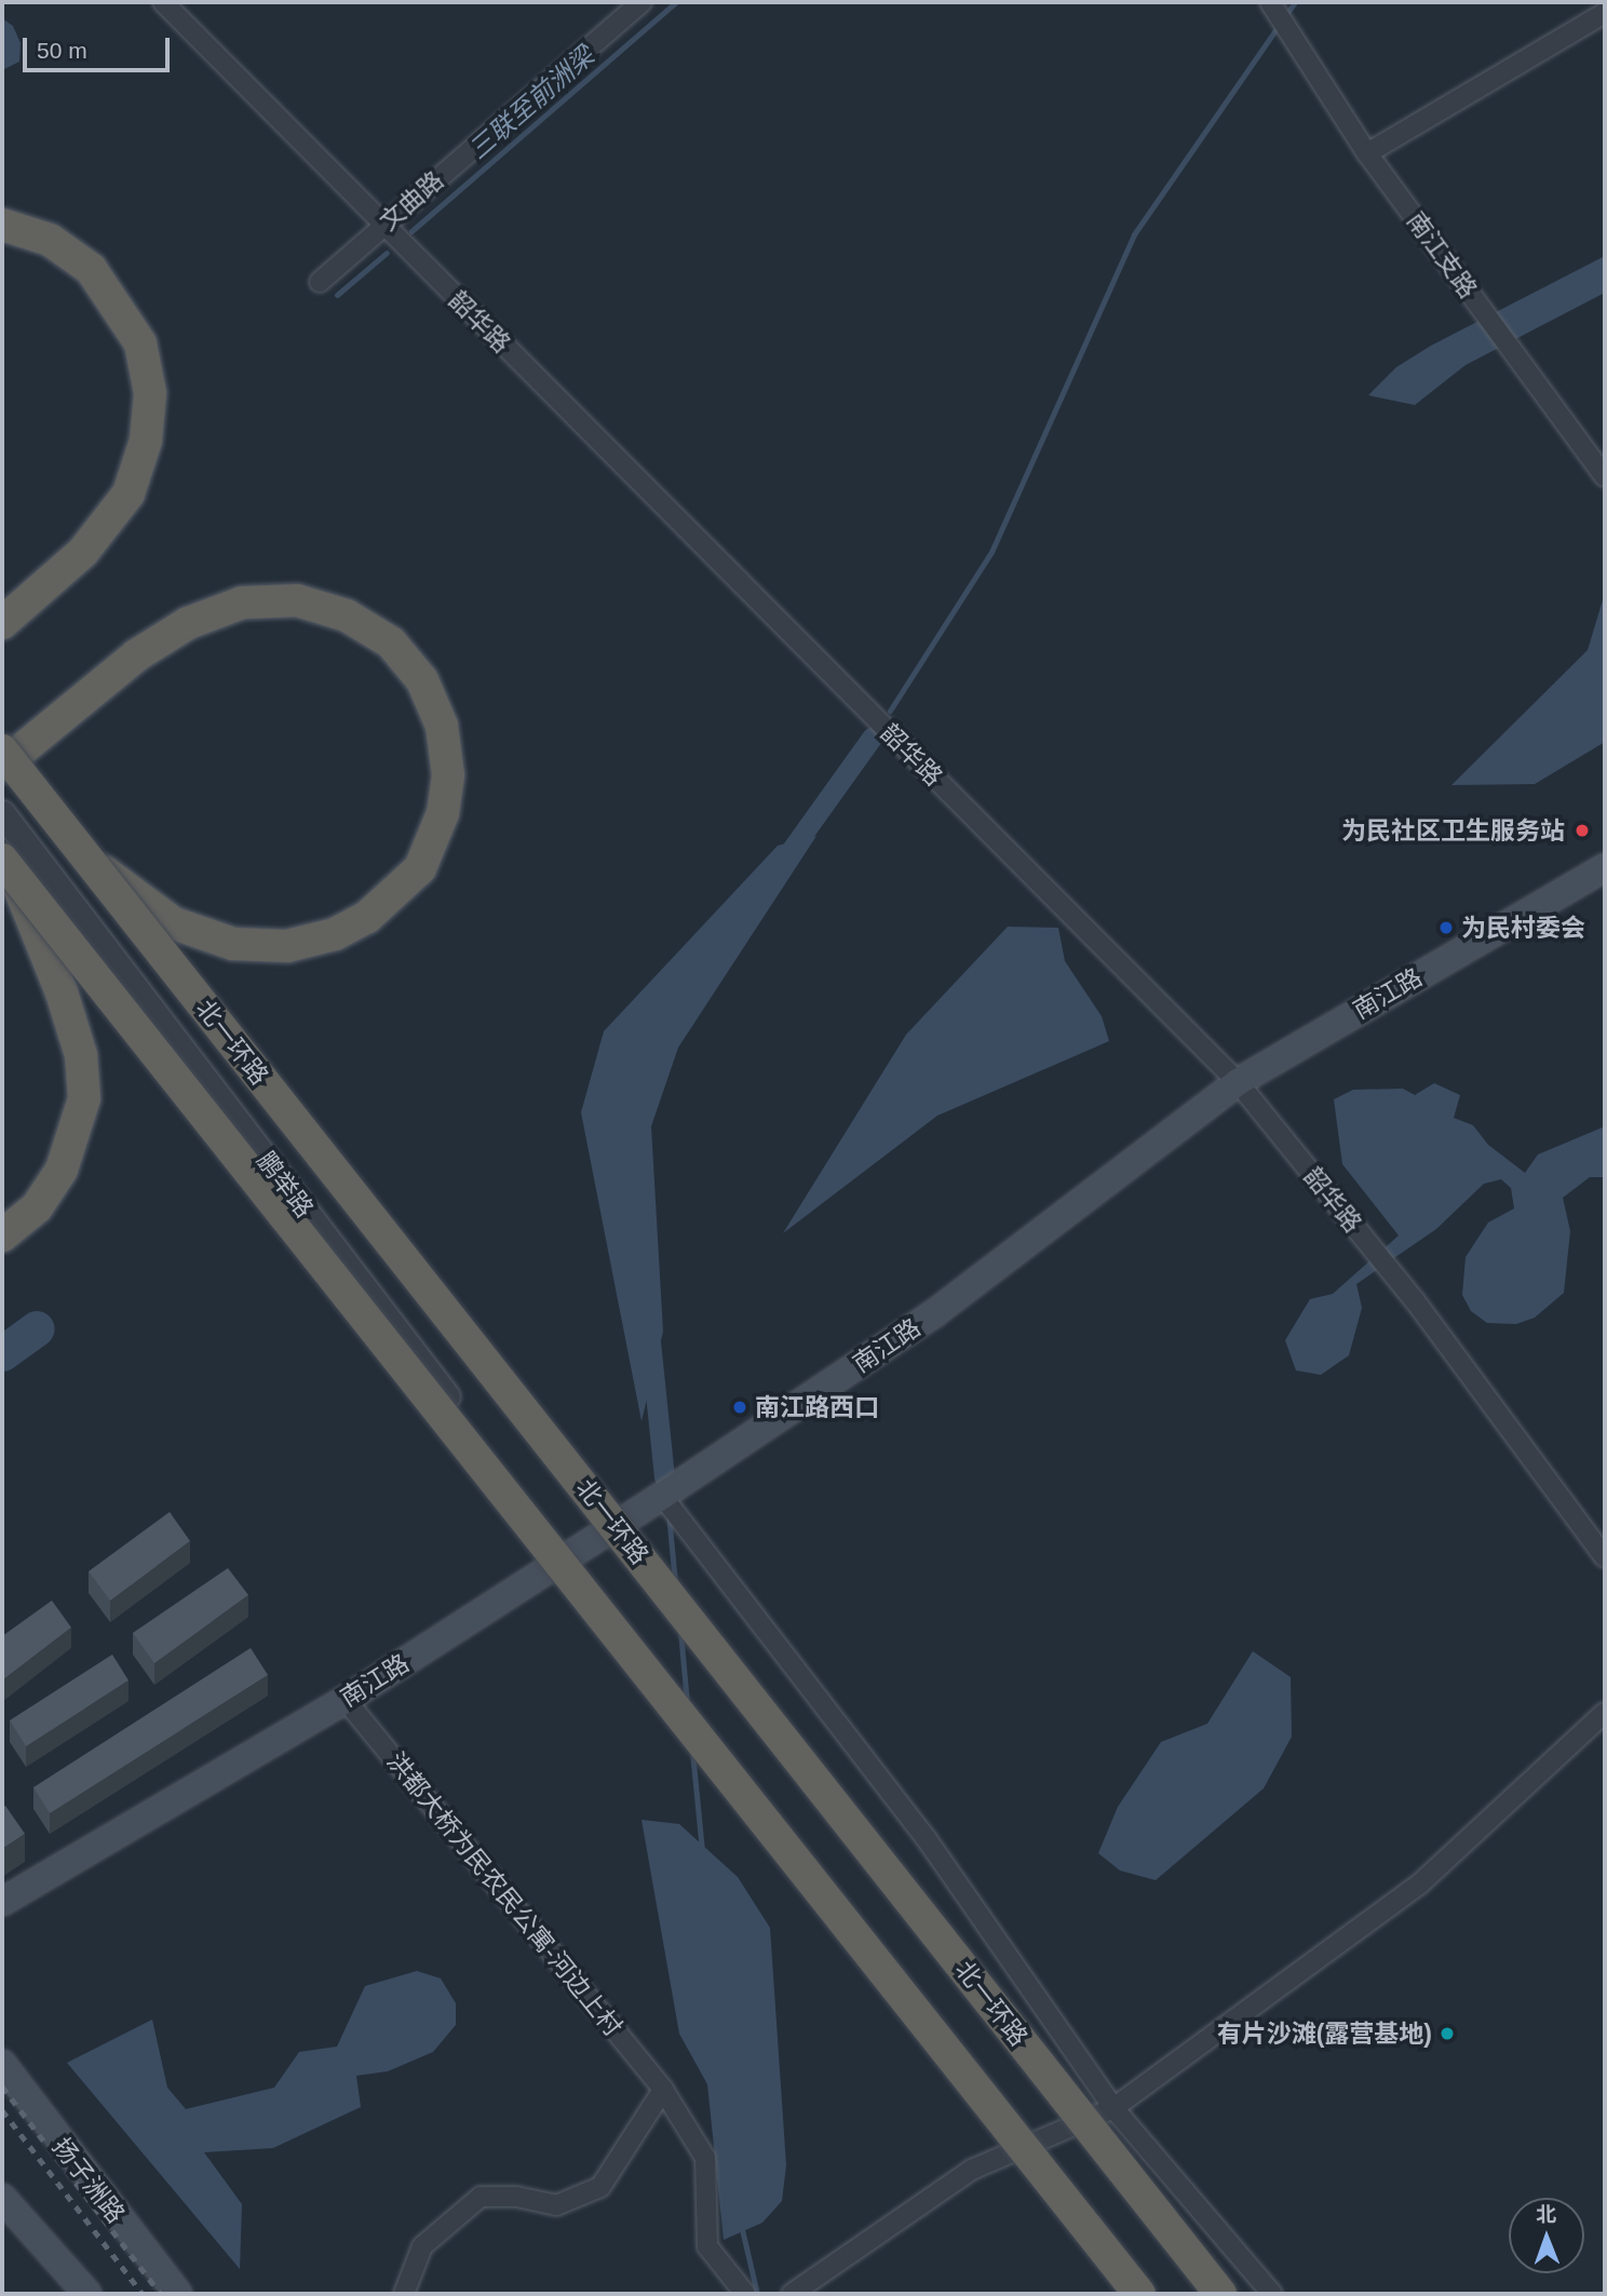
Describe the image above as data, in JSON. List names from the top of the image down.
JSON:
{
  "streets": {
    "highway": ["北一环路"],
    "main road": ["南江路", "扬子洲路"],
    "street": [
      "文曲路",
      "南江支路",
      "韶华路",
      "鹏举路",
      "洪都大桥为民农民公寓-河边上村"
    ]
  },
  "crossings": [
    ["文曲路", "韶华路"],
    ["韶华路", "南江路"],
    ["南江路", "鹏举路"],
    ["南江路", "洪都大桥为民农民公寓-河边上村"]
  ],
  "water": ["三联至前洲梁"],
  "places": [
    "为民社区卫生服务站",
    "为民村委会",
    "南江路西口",
    "有片沙滩(露营基地)"
  ],
  "scale_bar": "50 m",
  "north": "top"
}
